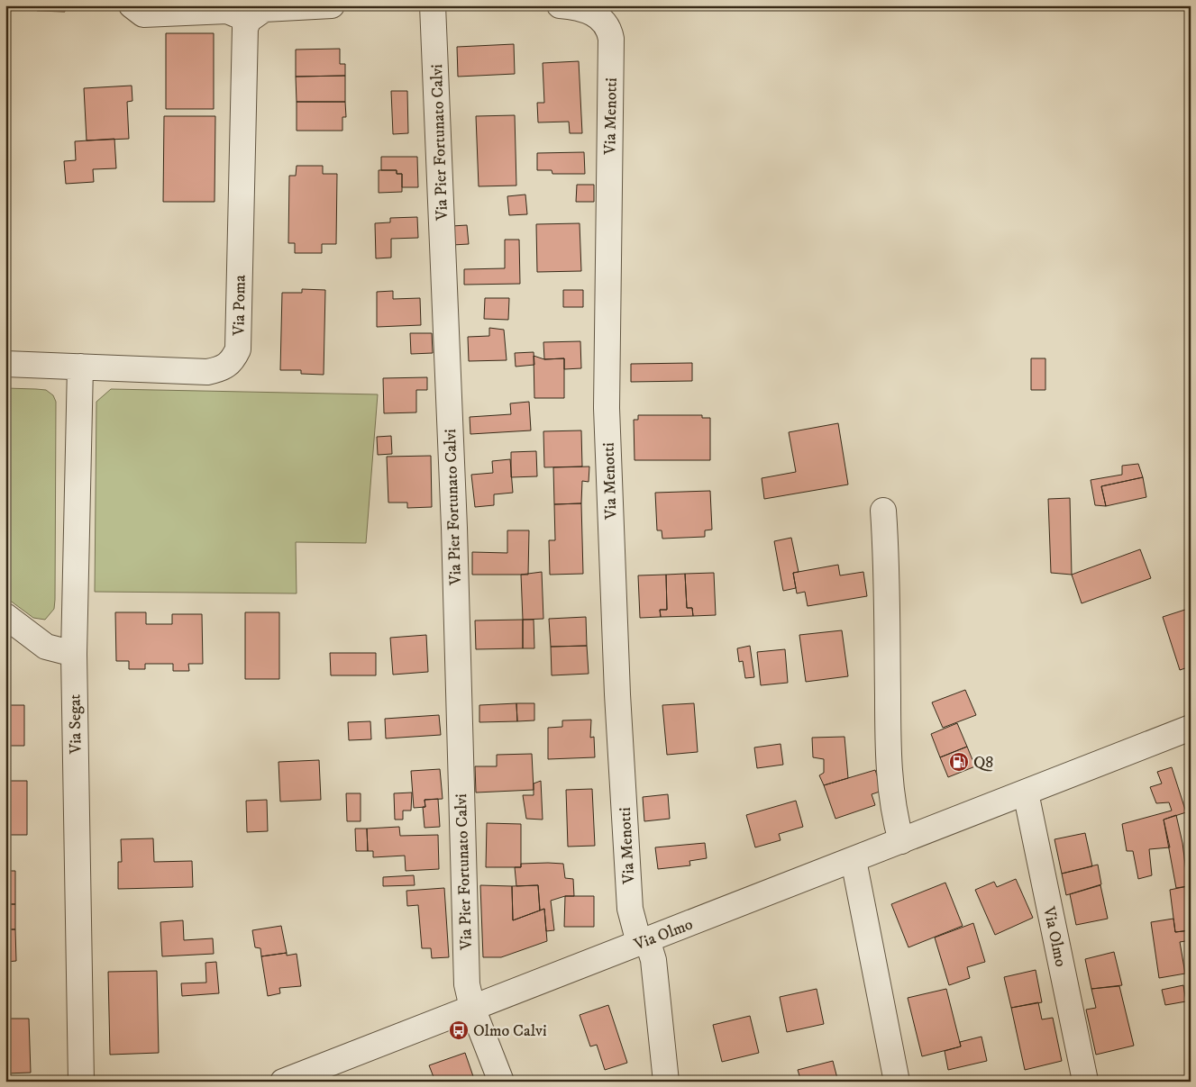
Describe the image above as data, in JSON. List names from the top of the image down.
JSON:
{
  "streets": {
    "street": [
      "Via Menotti",
      "Via Pier Fortunato Calvi",
      "Via Poma",
      "Via Segat",
      "Via Olmo"
    ]
  },
  "crossings": [
    ["Via Menotti", "Via Olmo"],
    ["Via Pier Fortunato Calvi", "Via Olmo"],
    ["Via Poma", "Via Segat"]
  ],
  "places": {
    "fuel station": ["Q8"],
    "bus stop": ["Olmo Calvi"]
  }
}
